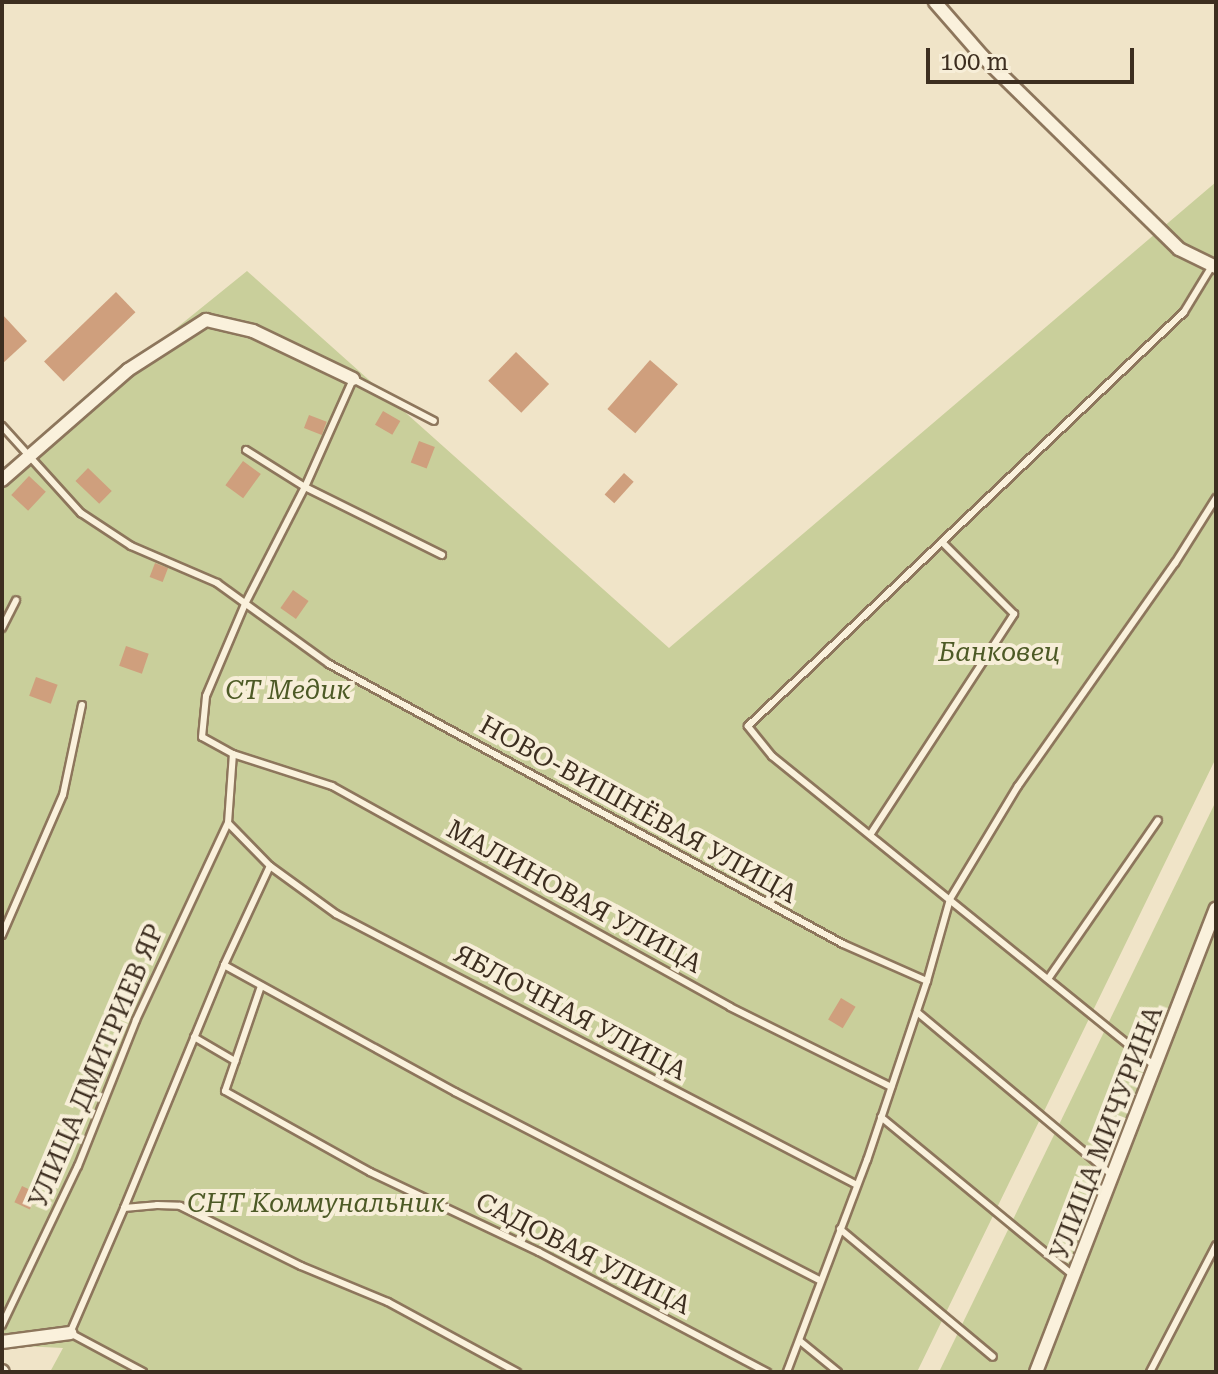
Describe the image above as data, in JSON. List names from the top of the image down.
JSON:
{
  "streets": {
    "street": ["УЛИЦА МИЧУРИНА"],
    "lane": [
      "НОВО-ВИШНЁВАЯ УЛИЦА",
      "МАЛИНОВАЯ УЛИЦА",
      "ЯБЛОЧНАЯ УЛИЦА",
      "УЛИЦА ДМИТРИЕВ ЯР",
      "САДОВАЯ УЛИЦА"
    ]
  },
  "crossings": [
    ["МАЛИНОВАЯ УЛИЦА", "УЛИЦА ДМИТРИЕВ ЯР"]
  ],
  "parks": ["Банковец", "СТ Медик", "СНТ Коммунальник"],
  "scale_bar": "100 m"
}
